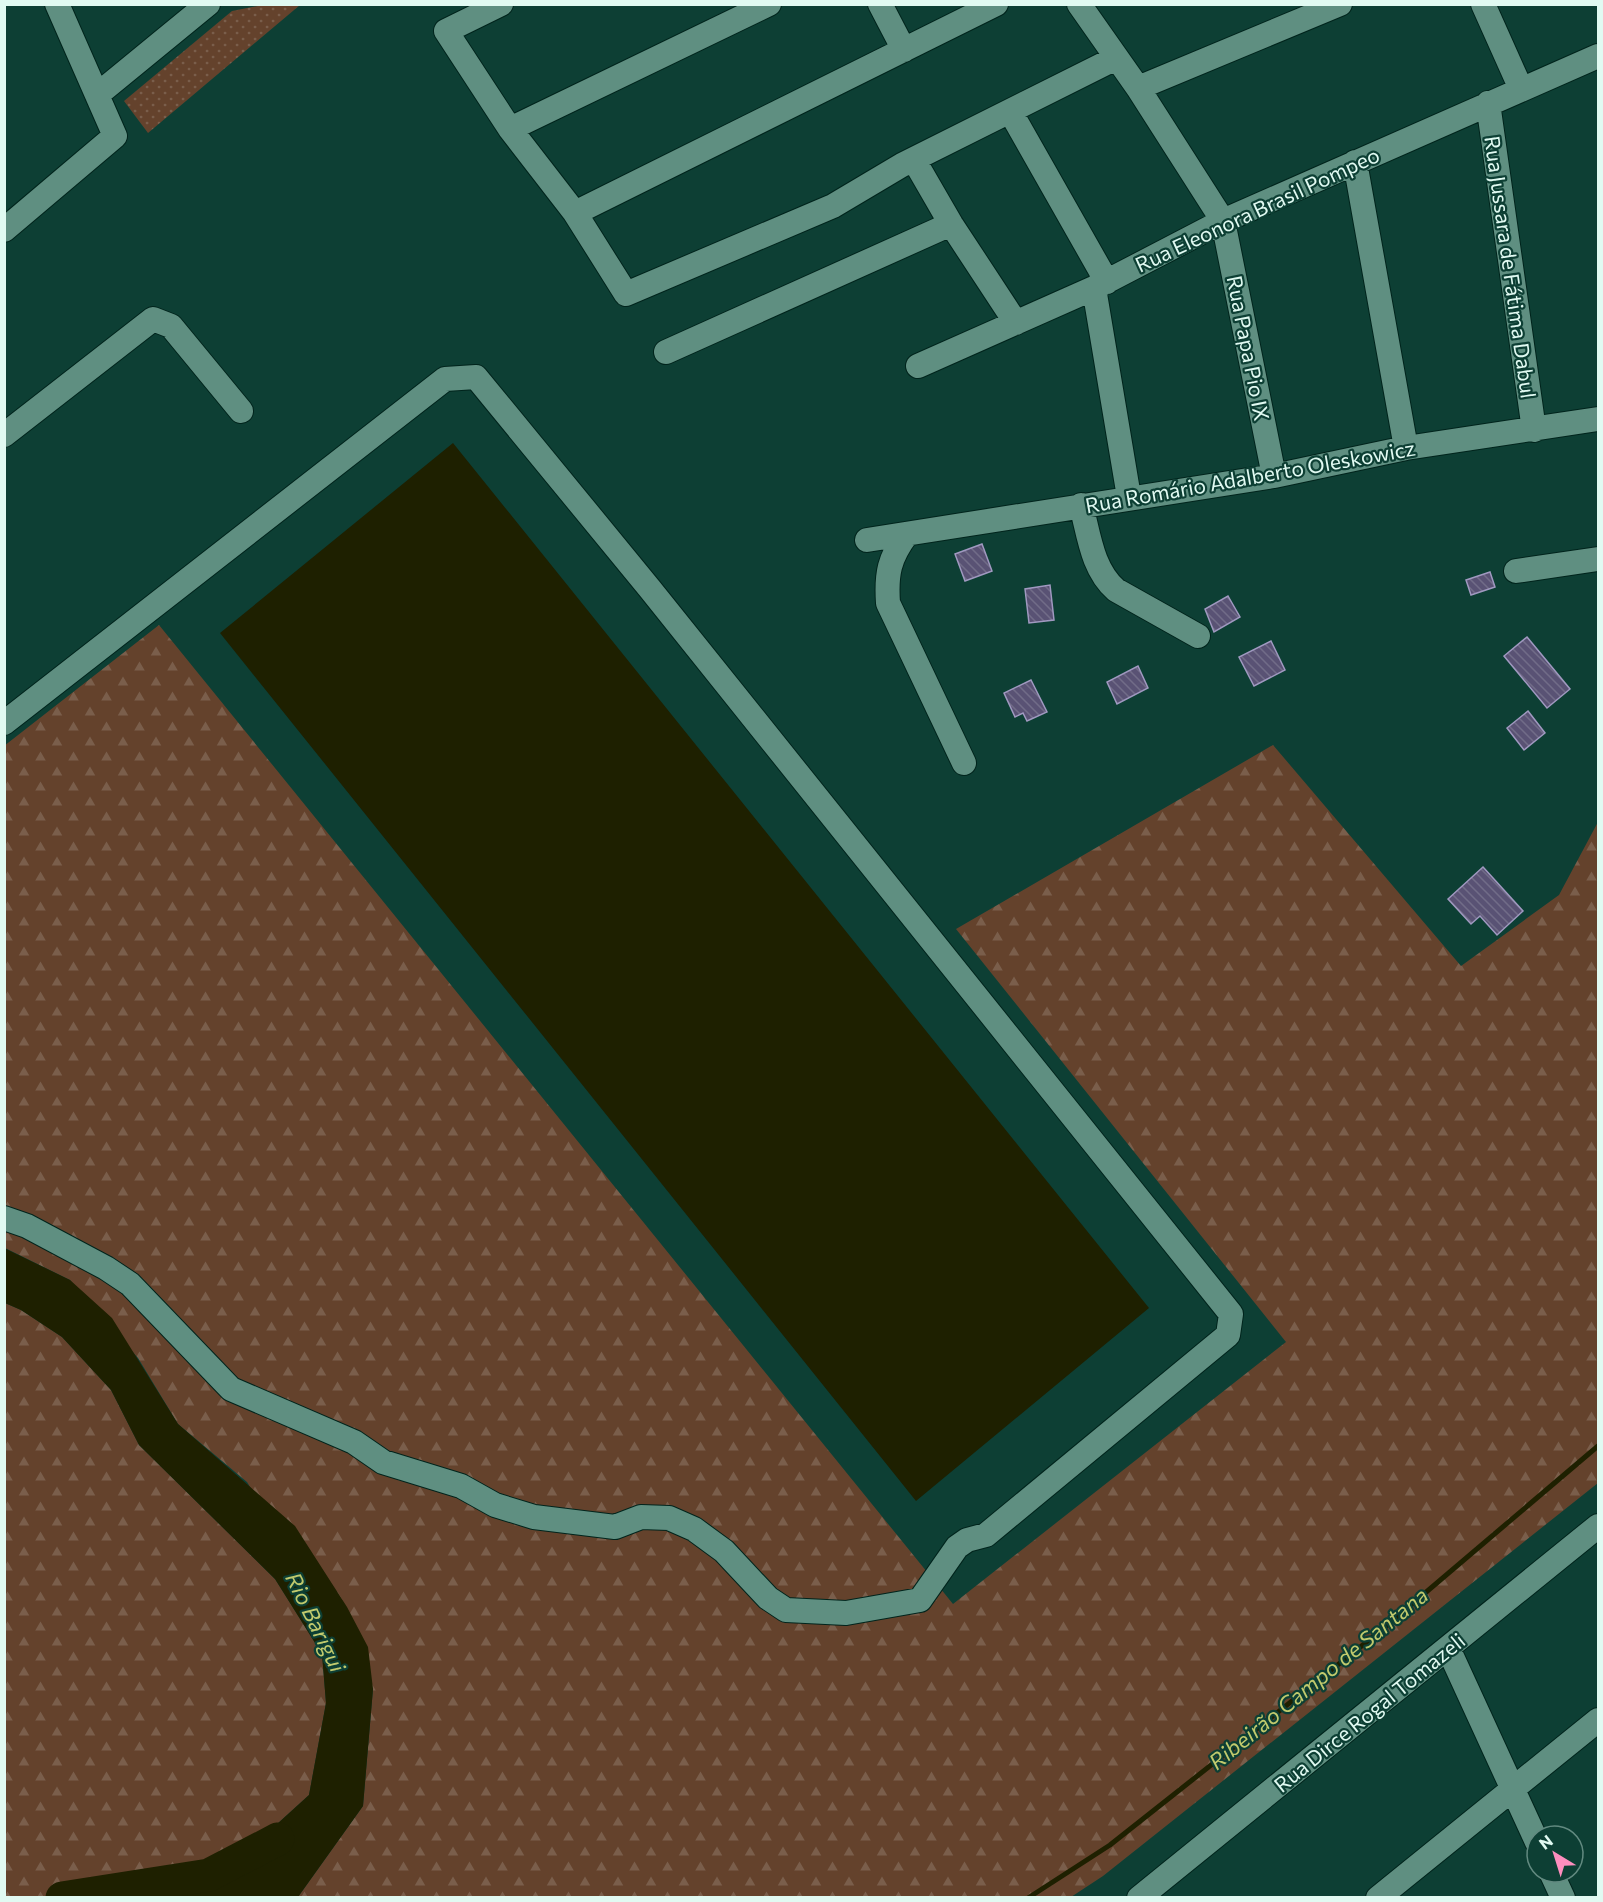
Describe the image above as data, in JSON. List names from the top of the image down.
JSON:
{
  "streets": {
    "street": [
      "Rua Eleonora Brasil Pompeo",
      "Rua Jussara de Fátima Dabul",
      "Rua Papa Pio IX",
      "Rua Romário Adalberto Oleskowicz",
      "Rua Dirce Rogal Tomazeli"
    ]
  },
  "crossings": [
    ["Rua Eleonora Brasil Pompeo", "Rua Jussara de Fátima Dabul"],
    ["Rua Eleonora Brasil Pompeo", "Rua Papa Pio IX"],
    ["Rua Jussara de Fátima Dabul", "Rua Romário Adalberto Oleskowicz"],
    ["Rua Papa Pio IX", "Rua Romário Adalberto Oleskowicz"]
  ],
  "water": ["Rio Barigui", "Ribeirão Campo de Santana"],
  "north": "top left"
}
